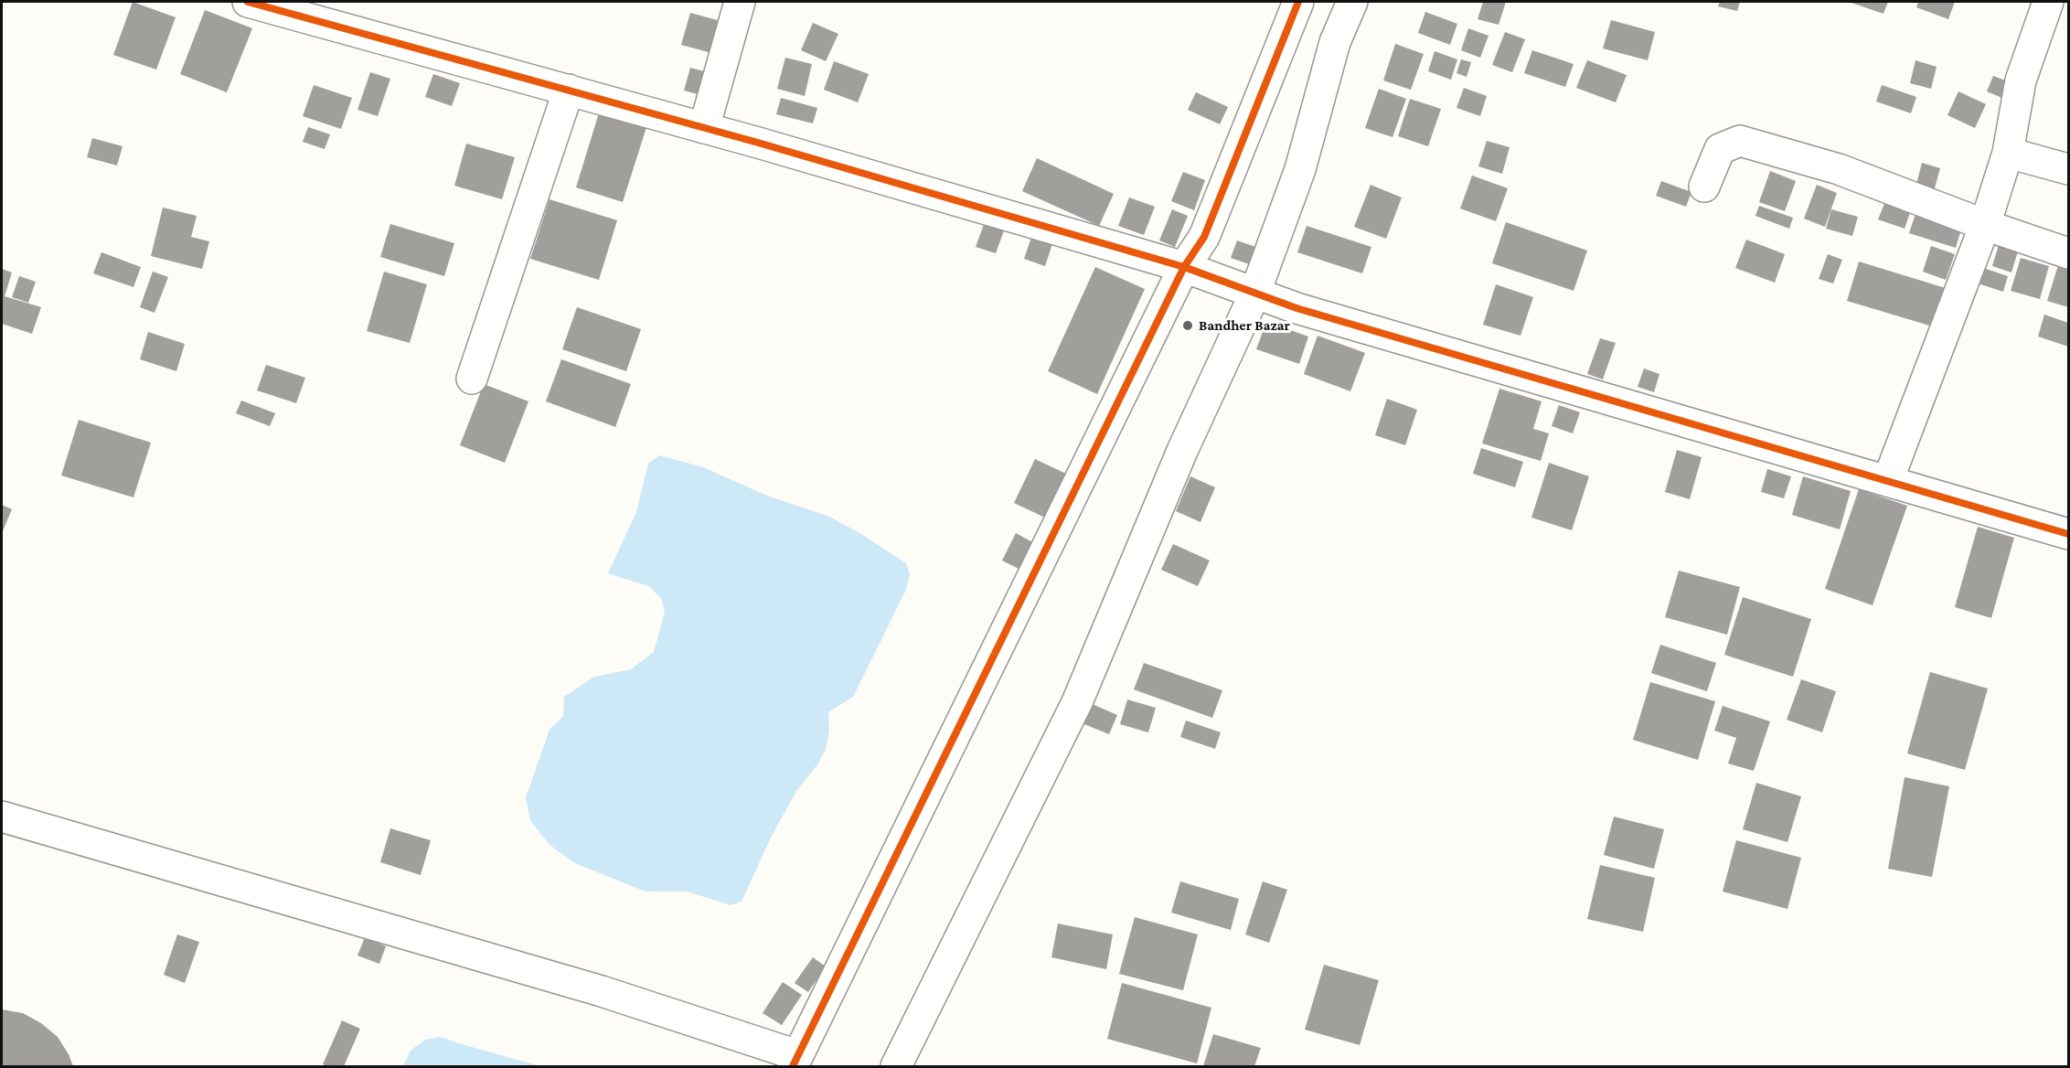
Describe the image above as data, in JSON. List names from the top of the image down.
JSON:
{
  "places": ["Bandher Bazar"]
}
